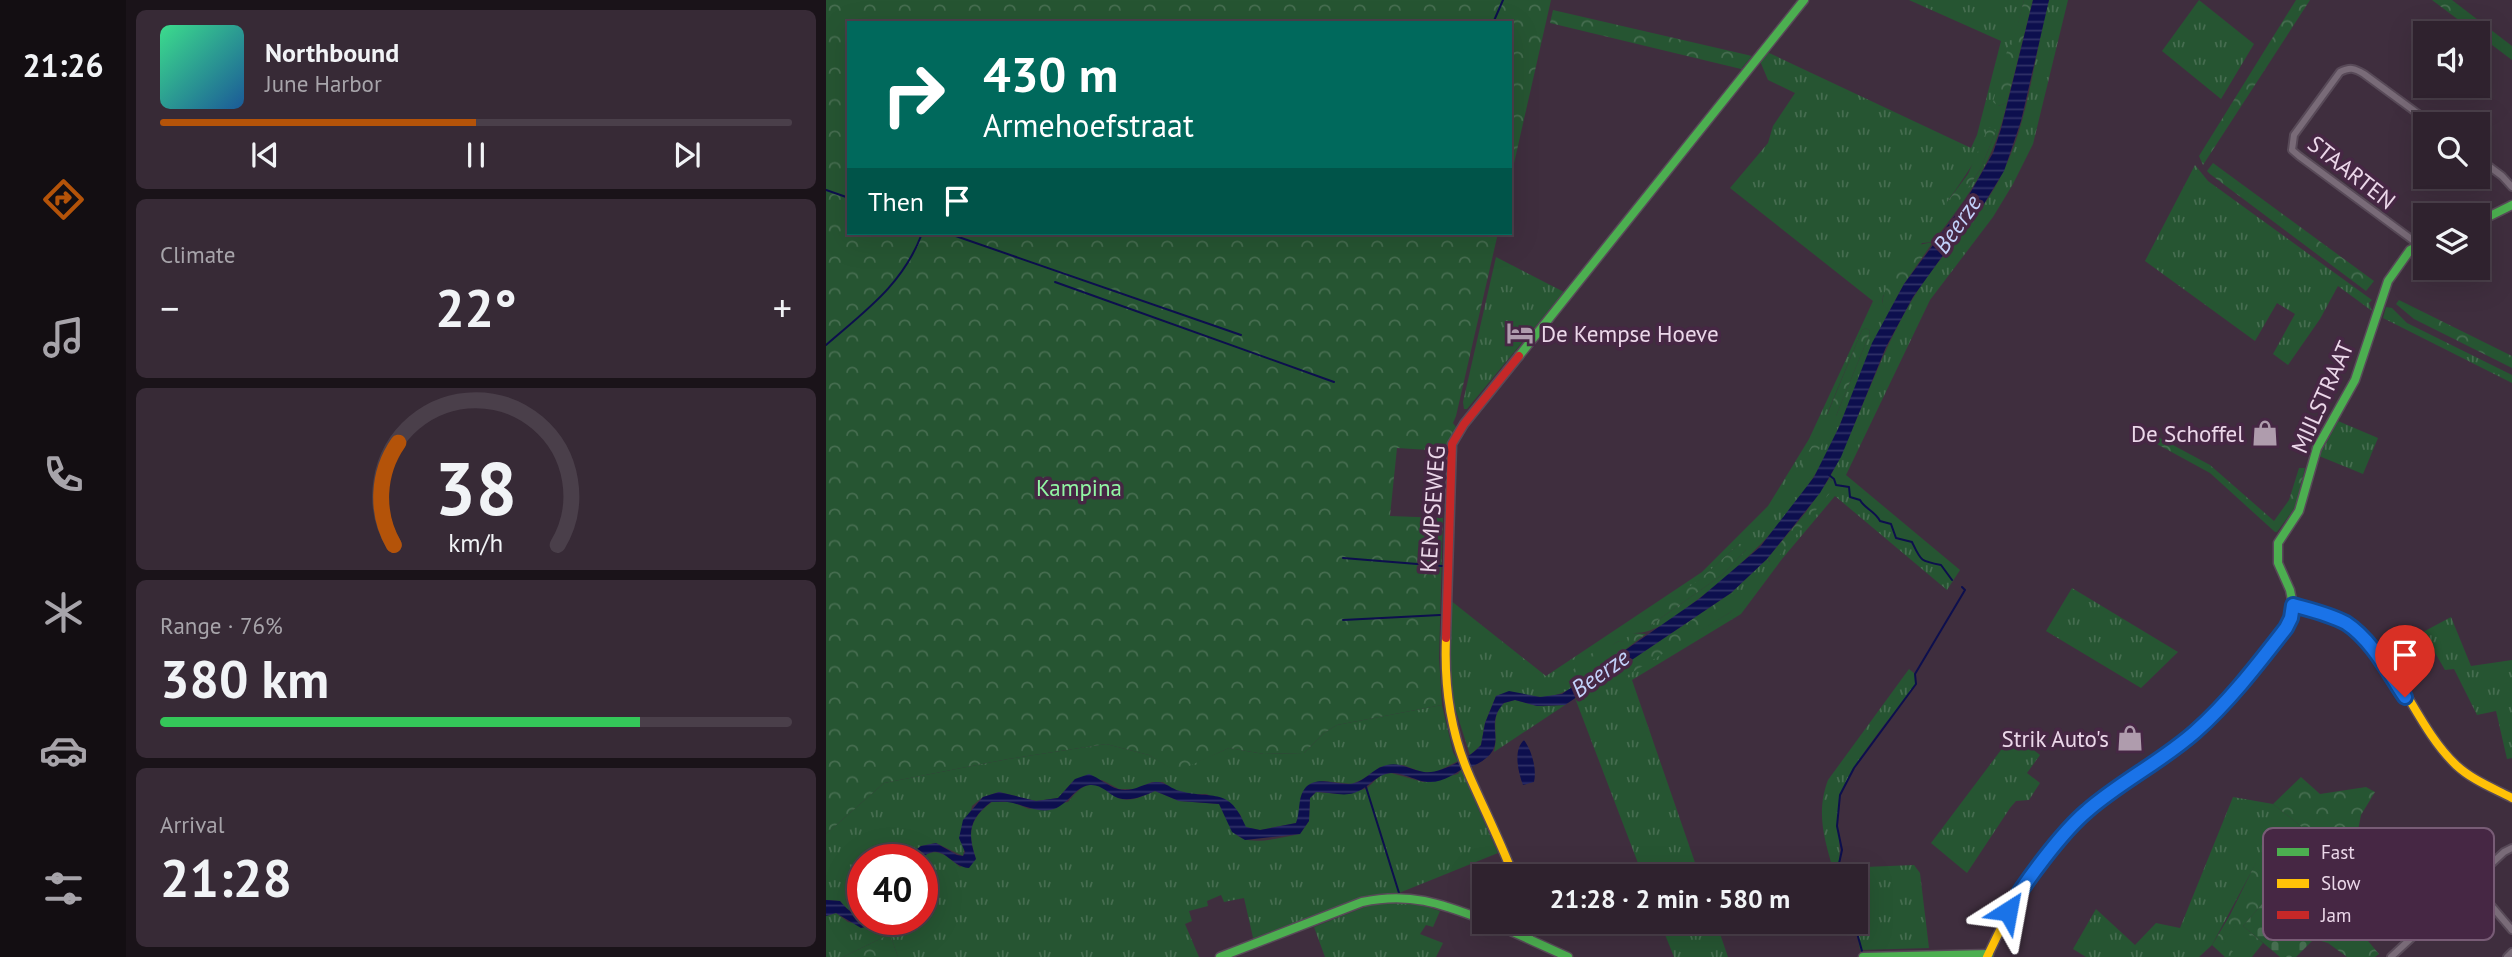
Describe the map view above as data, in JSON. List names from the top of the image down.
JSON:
{
  "streets": {
    "street": ["STAARTEN", "MIJLSTRAAT", "KEMPSEWEG"]
  },
  "water": ["Beerze"],
  "parks": ["Kampina"],
  "places": {
    "hotel": ["De Kempse Hoeve"],
    "shop": ["De Schoffel", "Strik Auto's"]
  },
  "legend": ["Fast", "Slow", "Jam"],
  "page": {
    "tabs": "21:26",
    "turn": ["430 m", "Armehoefstraat"],
    "song": ["Northbound", "June Harbor"],
    "then": "Then",
    "tile": [
      "Climate",
      ["Range · 76%", "380 km"],
      ["Arrival", "21:28"]
    ],
    "heat": ["−", "22°", "+"],
    "limit": "40",
    "trip": "21:28 · 2 min · 580 m",
    "gauge": ["38", "km/h"]
  }
}
